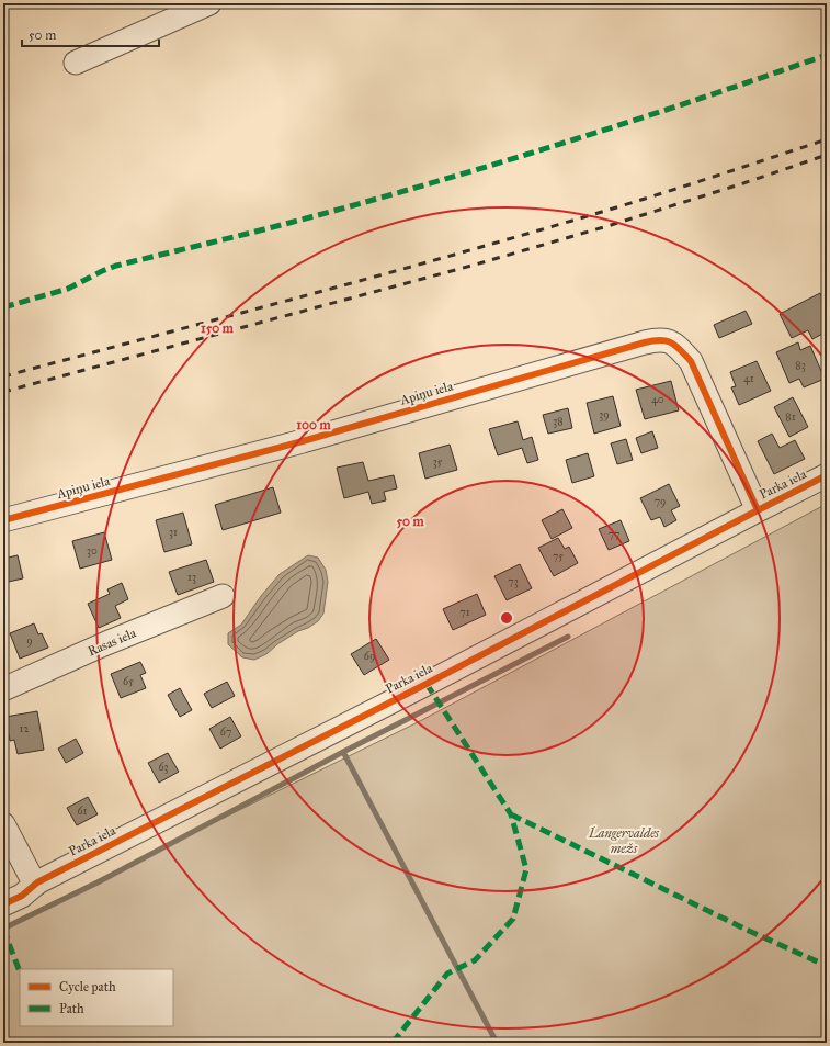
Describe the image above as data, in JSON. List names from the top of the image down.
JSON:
{
  "streets": {
    "street": ["Apiņu iela", "Parka iela", "Rasas iela"]
  },
  "crossings": [
    ["Apiņu iela", "Parka iela"]
  ],
  "parks": ["Langervaldes mežs"],
  "house_numbers": [
    "83",
    "41",
    "40",
    "39",
    "81",
    "38",
    "35",
    "79",
    "31",
    "77",
    "30",
    "75",
    "13",
    "73",
    "71",
    "9",
    "69",
    "65",
    "12",
    "67",
    "63",
    "61"
  ],
  "legend": ["Cycle path", "Path"],
  "scale_bar": "50 m",
  "rings": ["150 m", "100 m", "50 m"]
}
